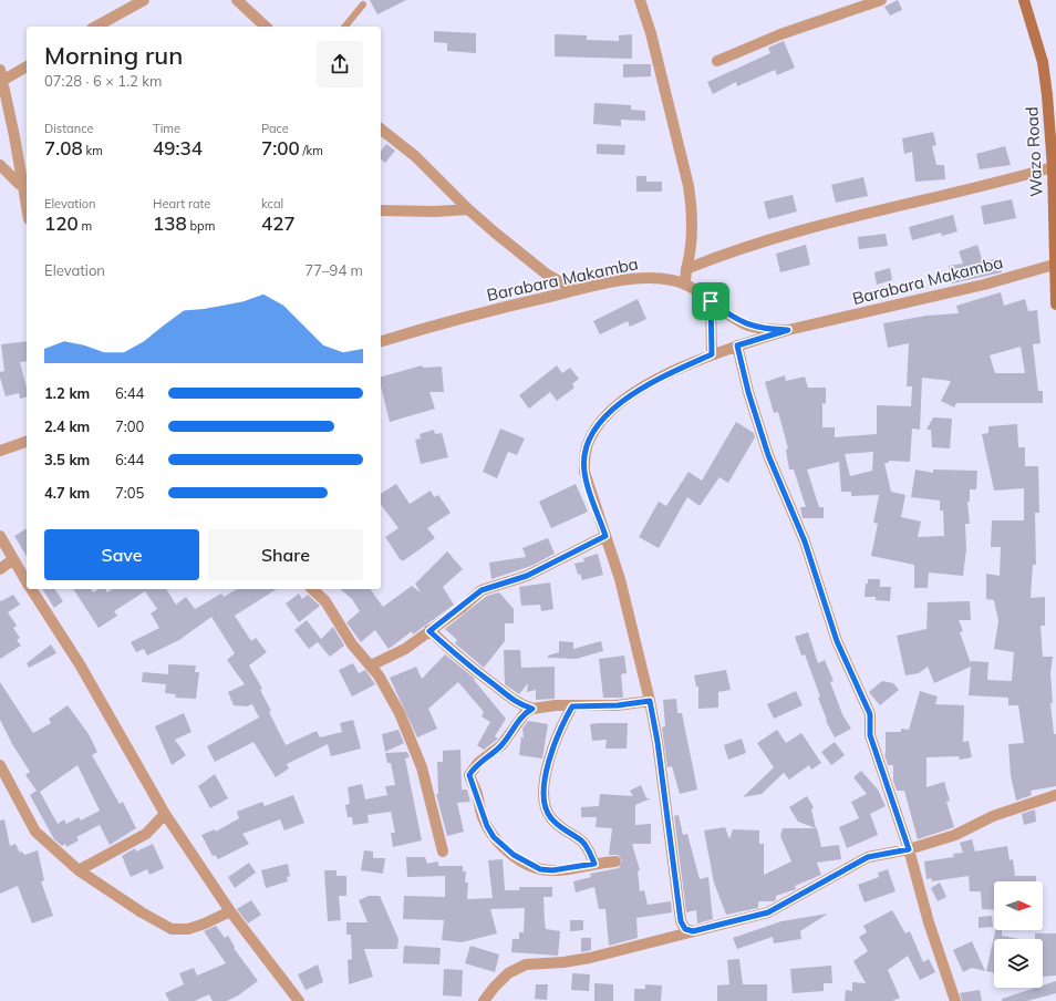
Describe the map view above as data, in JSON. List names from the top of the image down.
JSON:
{
  "streets": {
    "main road": ["Wazo Road"],
    "street": ["Barabara Makamba"]
  },
  "crossings": [
    ["Wazo Road", "Barabara Makamba"]
  ],
  "north": "right",
  "page": {
    "heading": ["Morning run", "07:28 · 6 × 1.2 km"],
    "stats": [
      ["Distance", "7.08 km"],
      ["Time", "49:34"],
      ["Pace", "7:00 /km"],
      ["Elevation", "120 m"],
      ["Heart rate", "138 bpm"],
      ["kcal", "427"]
    ],
    "chart": ["Elevation", "77–94 m"],
    "list": [
      {
        "name": "1.2 km",
        "note": "6:44"
      },
      {
        "name": "2.4 km",
        "note": "7:00"
      },
      {
        "name": "3.5 km",
        "note": "6:44"
      },
      {
        "name": "4.7 km",
        "note": "7:05"
      }
    ],
    "buttons": ["Save", "Share"]
  }
}
